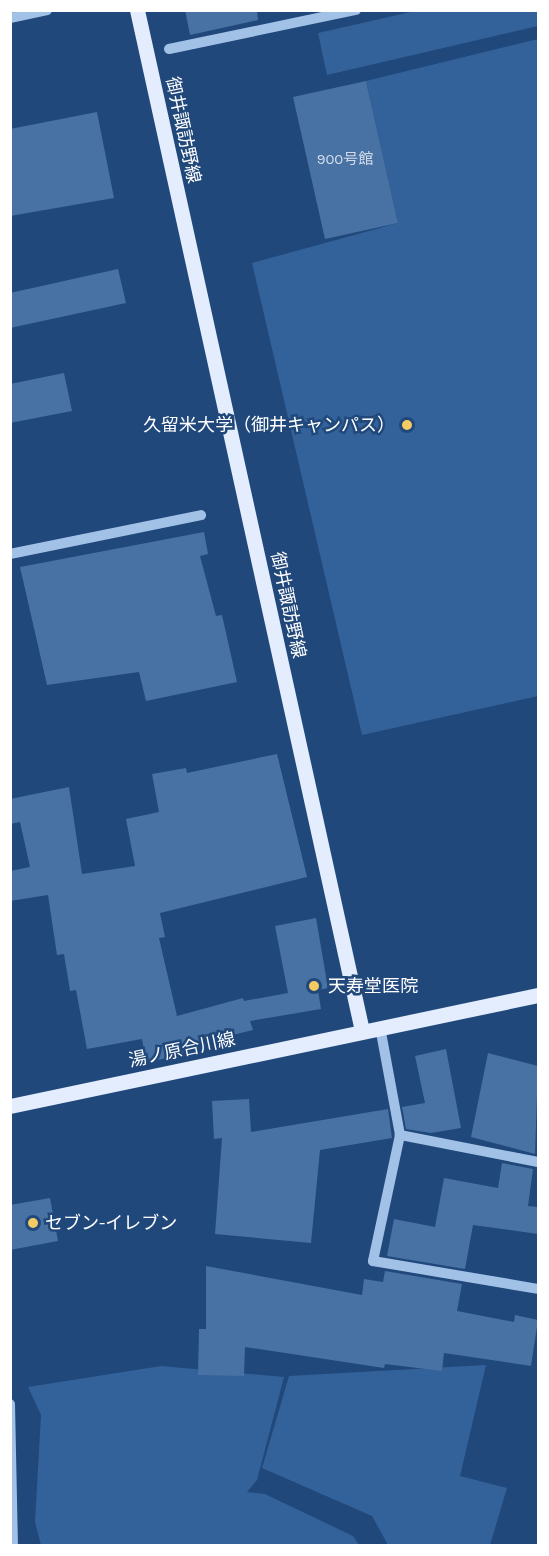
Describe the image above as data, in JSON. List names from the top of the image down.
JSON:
{
  "streets": {
    "main road": ["御井諏訪野線", "湯ノ原合川線"]
  },
  "crossings": [
    ["御井諏訪野線", "湯ノ原合川線"]
  ],
  "places": ["久留米大学（御井キャンパス）", "天寿堂医院", "セブン-イレブン"],
  "house_numbers": ["900号館"]
}
